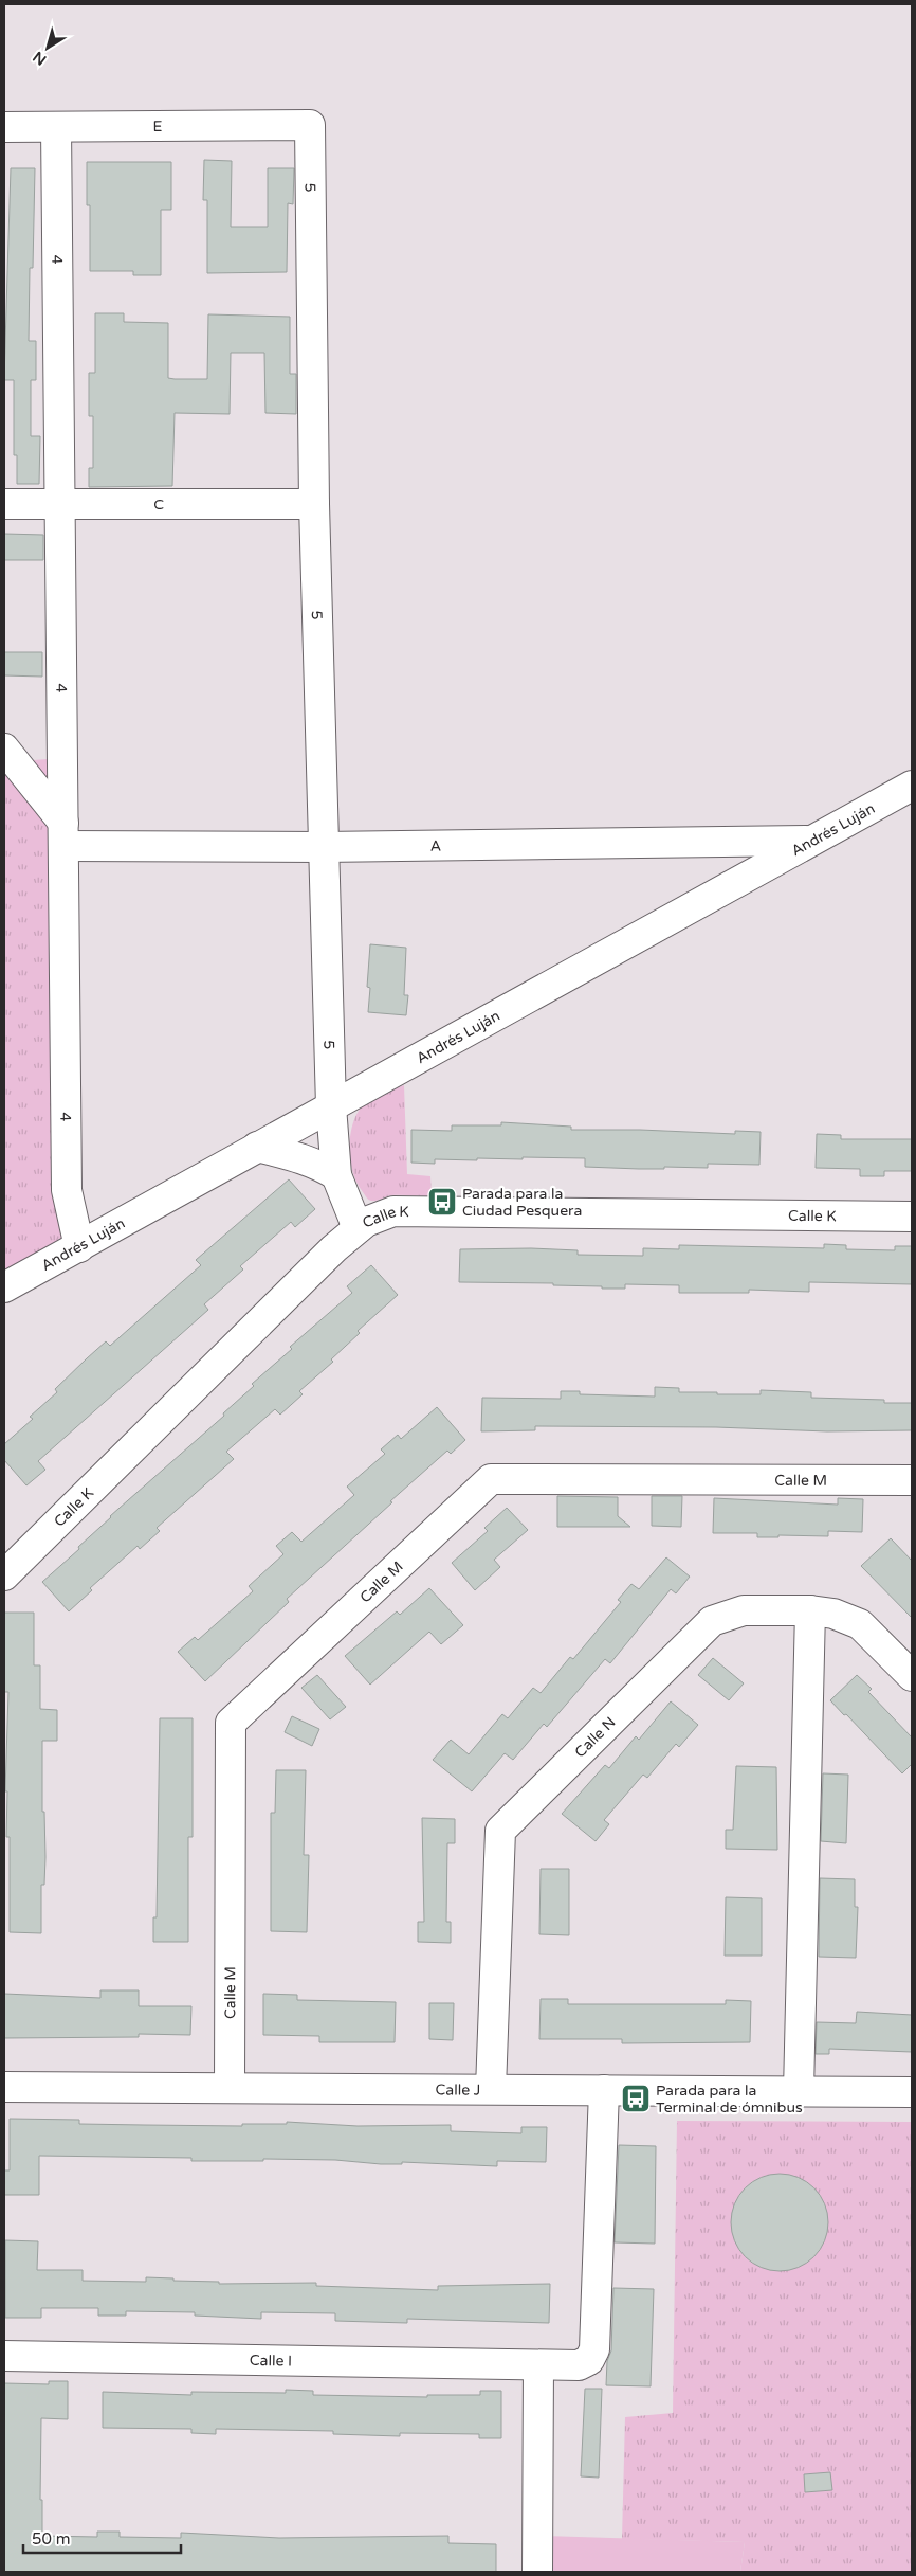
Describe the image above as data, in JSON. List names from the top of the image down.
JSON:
{
  "streets": {
    "street": [
      "E",
      "5",
      "4",
      "C",
      "Andrés Luján",
      "A",
      "Calle K",
      "Calle M",
      "Calle N",
      "Calle J",
      "Calle I"
    ]
  },
  "crossings": [
    ["E", "5"],
    ["E", "4"],
    ["5", "C"],
    ["5", "Andrés Luján"],
    ["5", "A"],
    ["5", "Calle K"],
    ["4", "C"],
    ["4", "Andrés Luján"],
    ["4", "A"],
    ["Andrés Luján", "A"],
    ["Calle M", "Calle J"],
    ["Calle N", "Calle J"],
    ["Calle J", "Calle I"]
  ],
  "places": {
    "bus stop": ["Parada para la Ciudad Pesquera", "Parada para la Terminal de ómnibus"]
  },
  "scale_bar": "50 m",
  "north": "bottom left"
}
